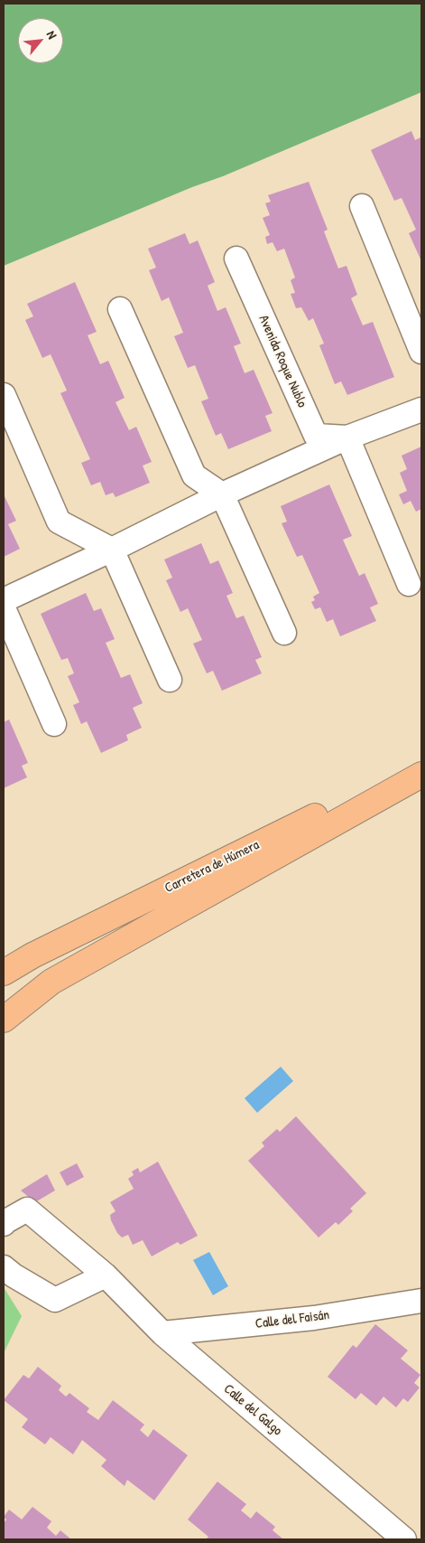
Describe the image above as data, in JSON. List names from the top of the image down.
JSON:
{
  "streets": {
    "main road": ["Carretera de Húmera"],
    "street": ["Avenida Roque Nublo", "Calle del Faisán", "Calle del Galgo"]
  },
  "crossings": [
    ["Calle del Faisán", "Calle del Galgo"]
  ],
  "north": "top right"
}
